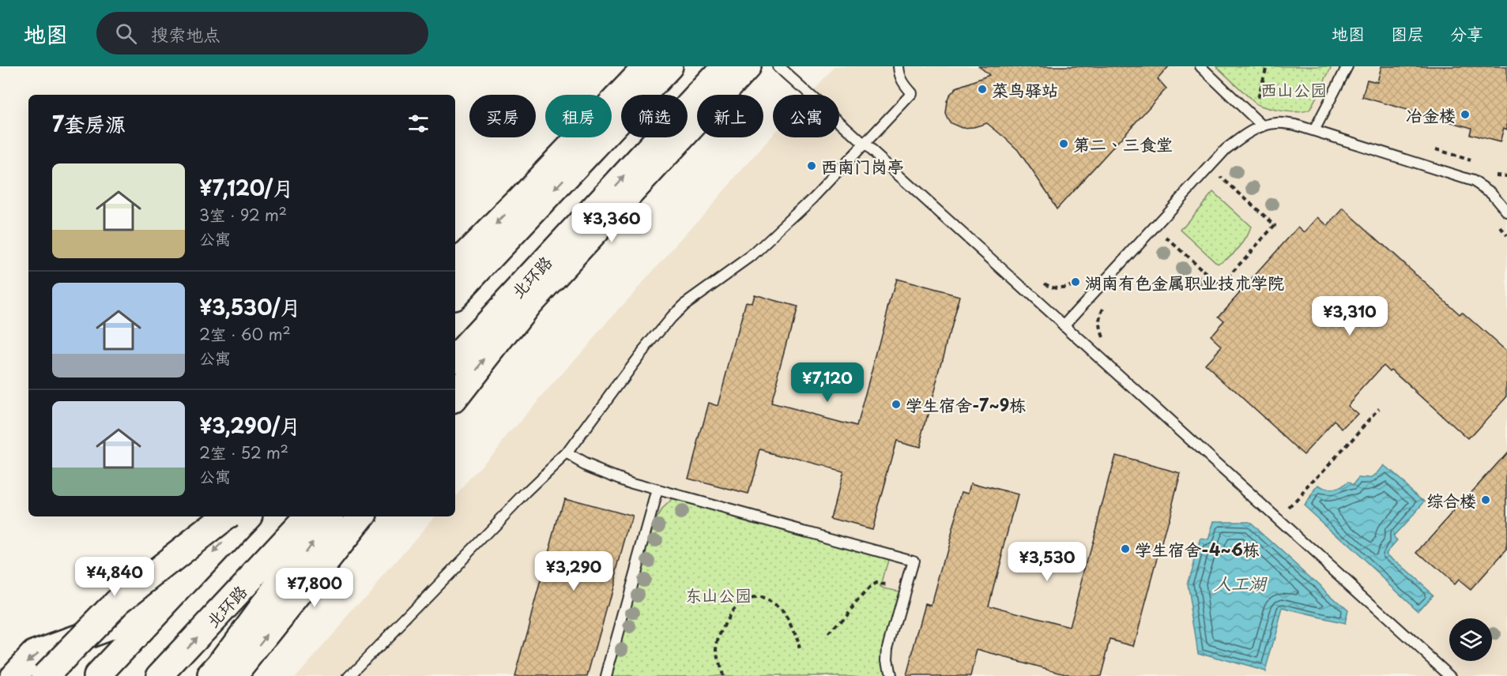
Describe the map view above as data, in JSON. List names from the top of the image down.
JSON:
{
  "streets": {
    "main road": ["北环路"]
  },
  "water": ["人工湖"],
  "parks": ["西山公园", "东山公园"],
  "places": [
    "菜鸟驿站",
    "冶金楼",
    "第二、三食堂",
    "西南门岗亭",
    "湖南有色金属职业技术学院",
    "学生宿舍-7~9栋",
    "综合楼",
    "学生宿舍-4~6栋"
  ],
  "page": {
    "header": "地图",
    "search": "搜索地点",
    "nav": ["地图", "图层", "分享"],
    "chip": [
      "买房",
      "租房",
      "筛选",
      "新上",
      "公寓"
    ],
    "heading": "7套房源",
    "list": [
      {
        "name": "¥7,120/月",
        "note": "3室 · 92 m² · 公寓"
      },
      {
        "name": "¥3,530/月",
        "note": "2室 · 60 m² · 公寓"
      },
      {
        "name": "¥3,290/月",
        "note": "2室 · 52 m² · 公寓"
      }
    ],
    "price": [
      "¥3,360",
      "¥3,310",
      "¥7,120",
      "¥3,530",
      "¥3,290",
      "¥4,840",
      "¥7,800"
    ]
  }
}
